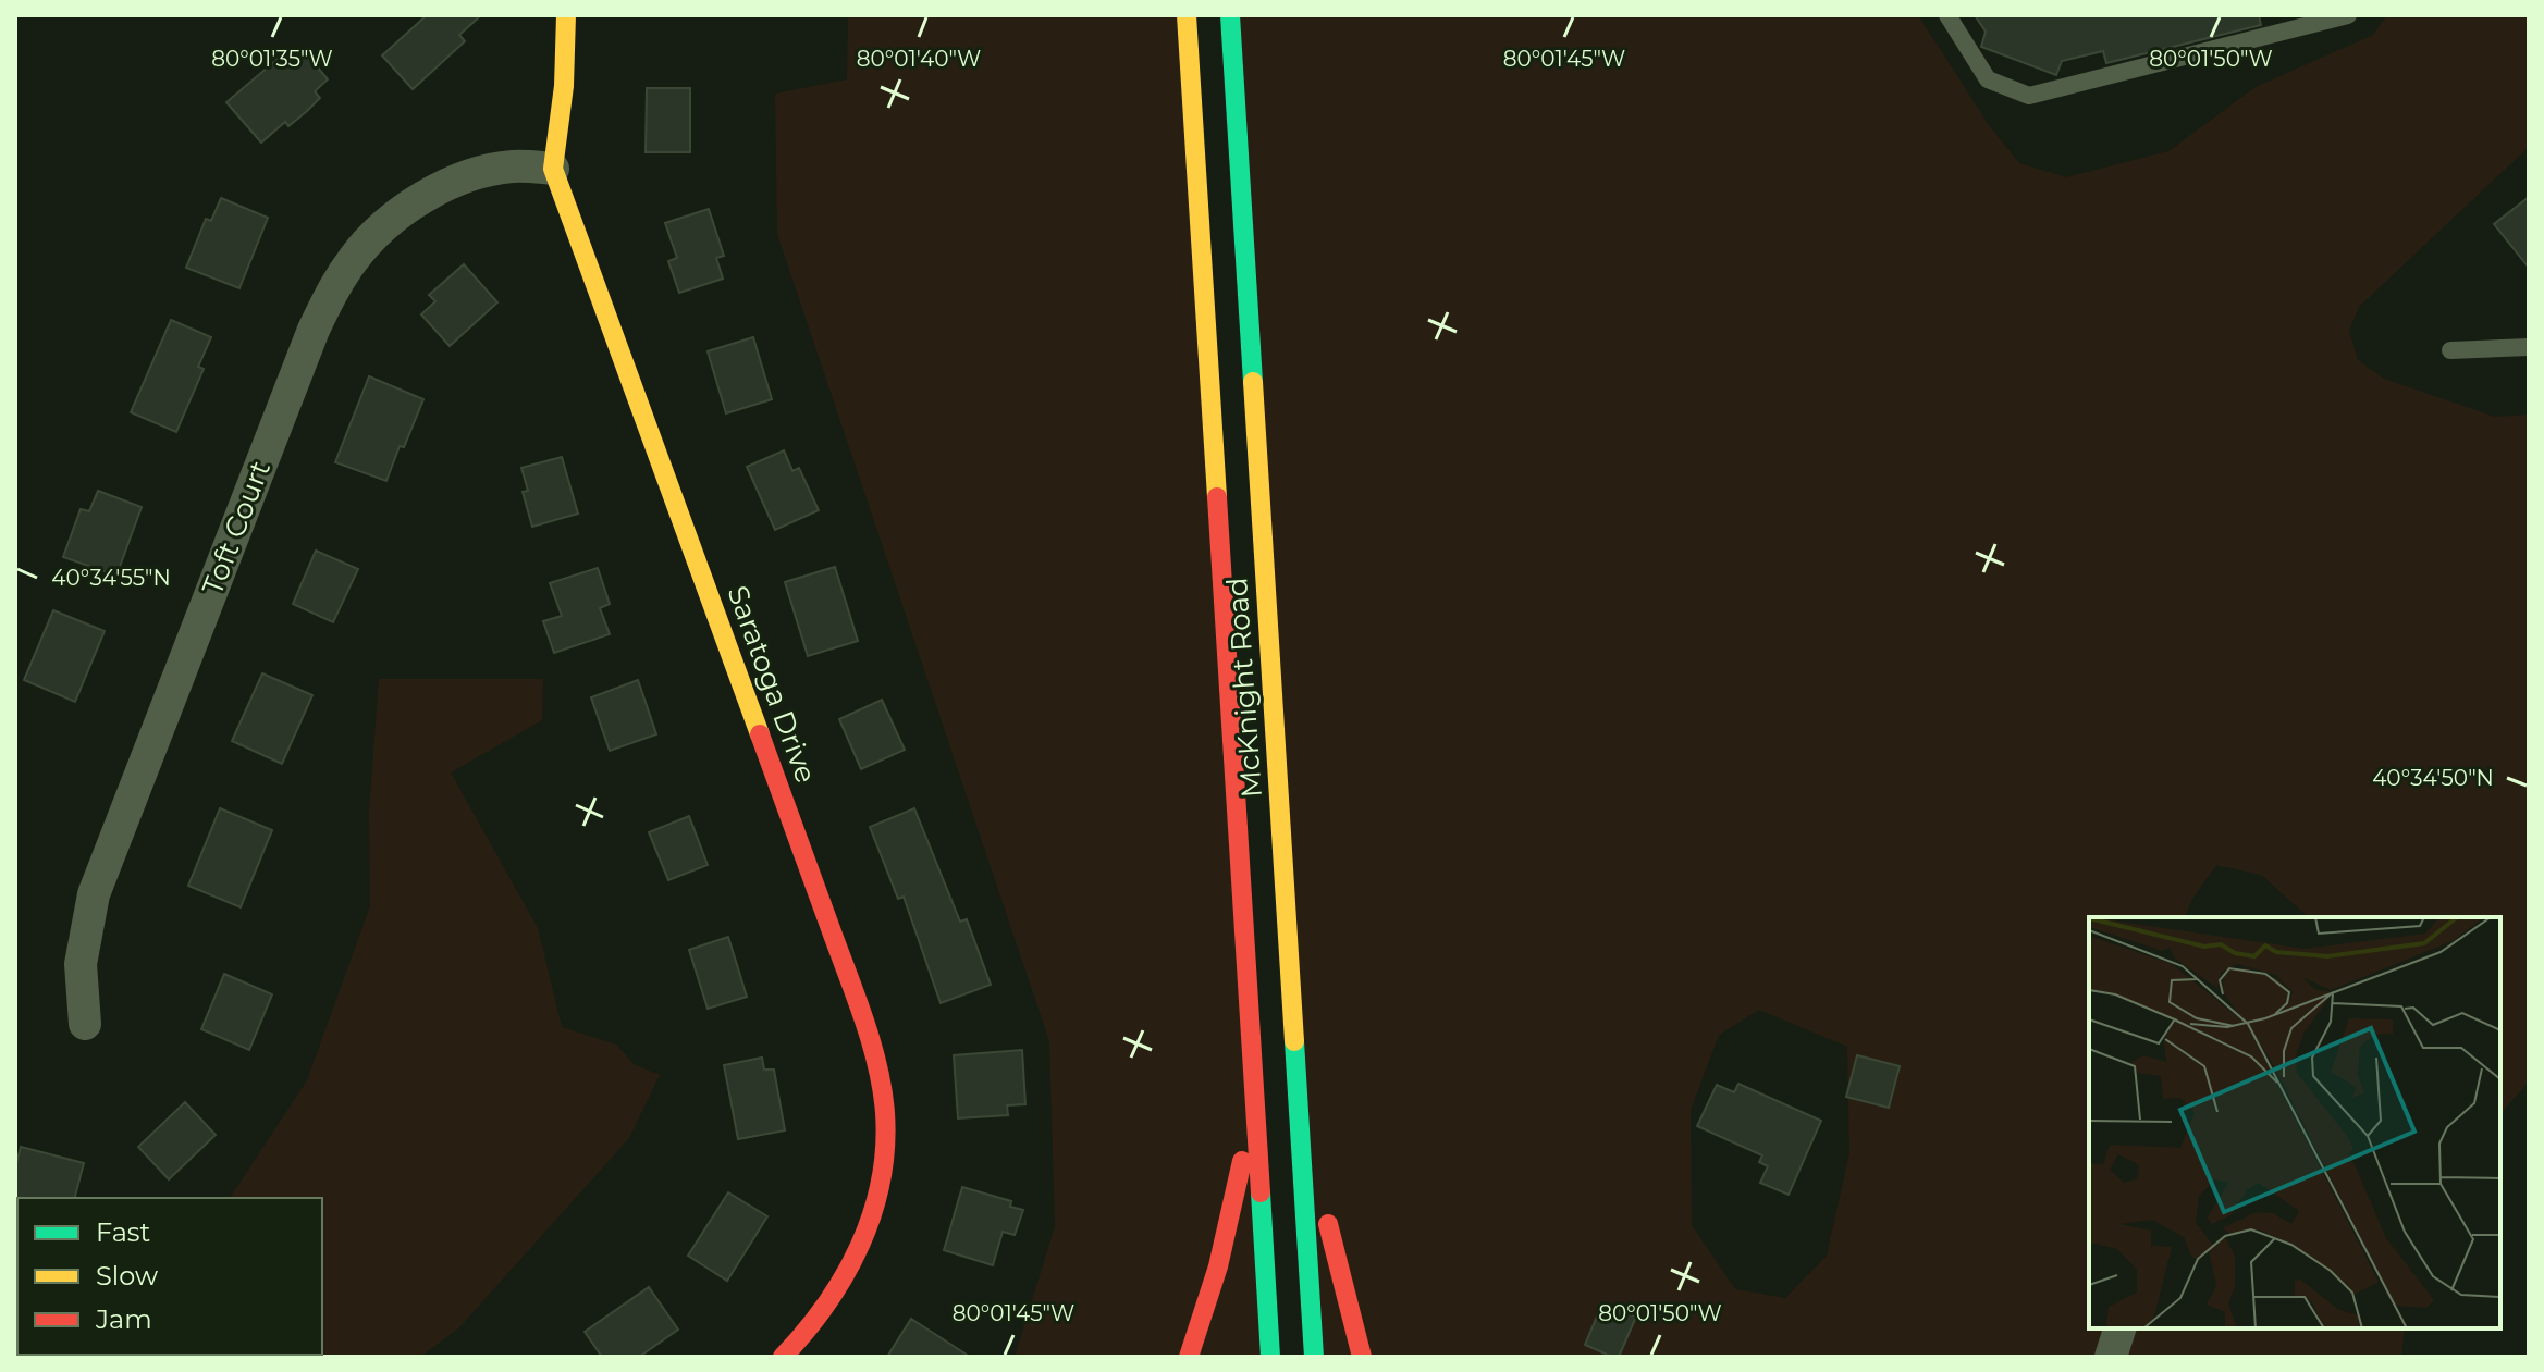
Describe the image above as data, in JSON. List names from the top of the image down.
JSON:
{
  "streets": {
    "main road": ["Saratoga Drive", "McKnight Road"],
    "street": ["Toft Court"]
  },
  "crossings": [
    ["Toft Court", "Saratoga Drive"]
  ],
  "legend": ["Fast", "Slow", "Jam"],
  "coordinates": [
    "80°01'40\"W",
    "80°01'45\"W",
    "80°01'35\"W",
    "80°01'50\"W",
    "40°34'55\"N",
    "40°34'50\"N"
  ]
}
